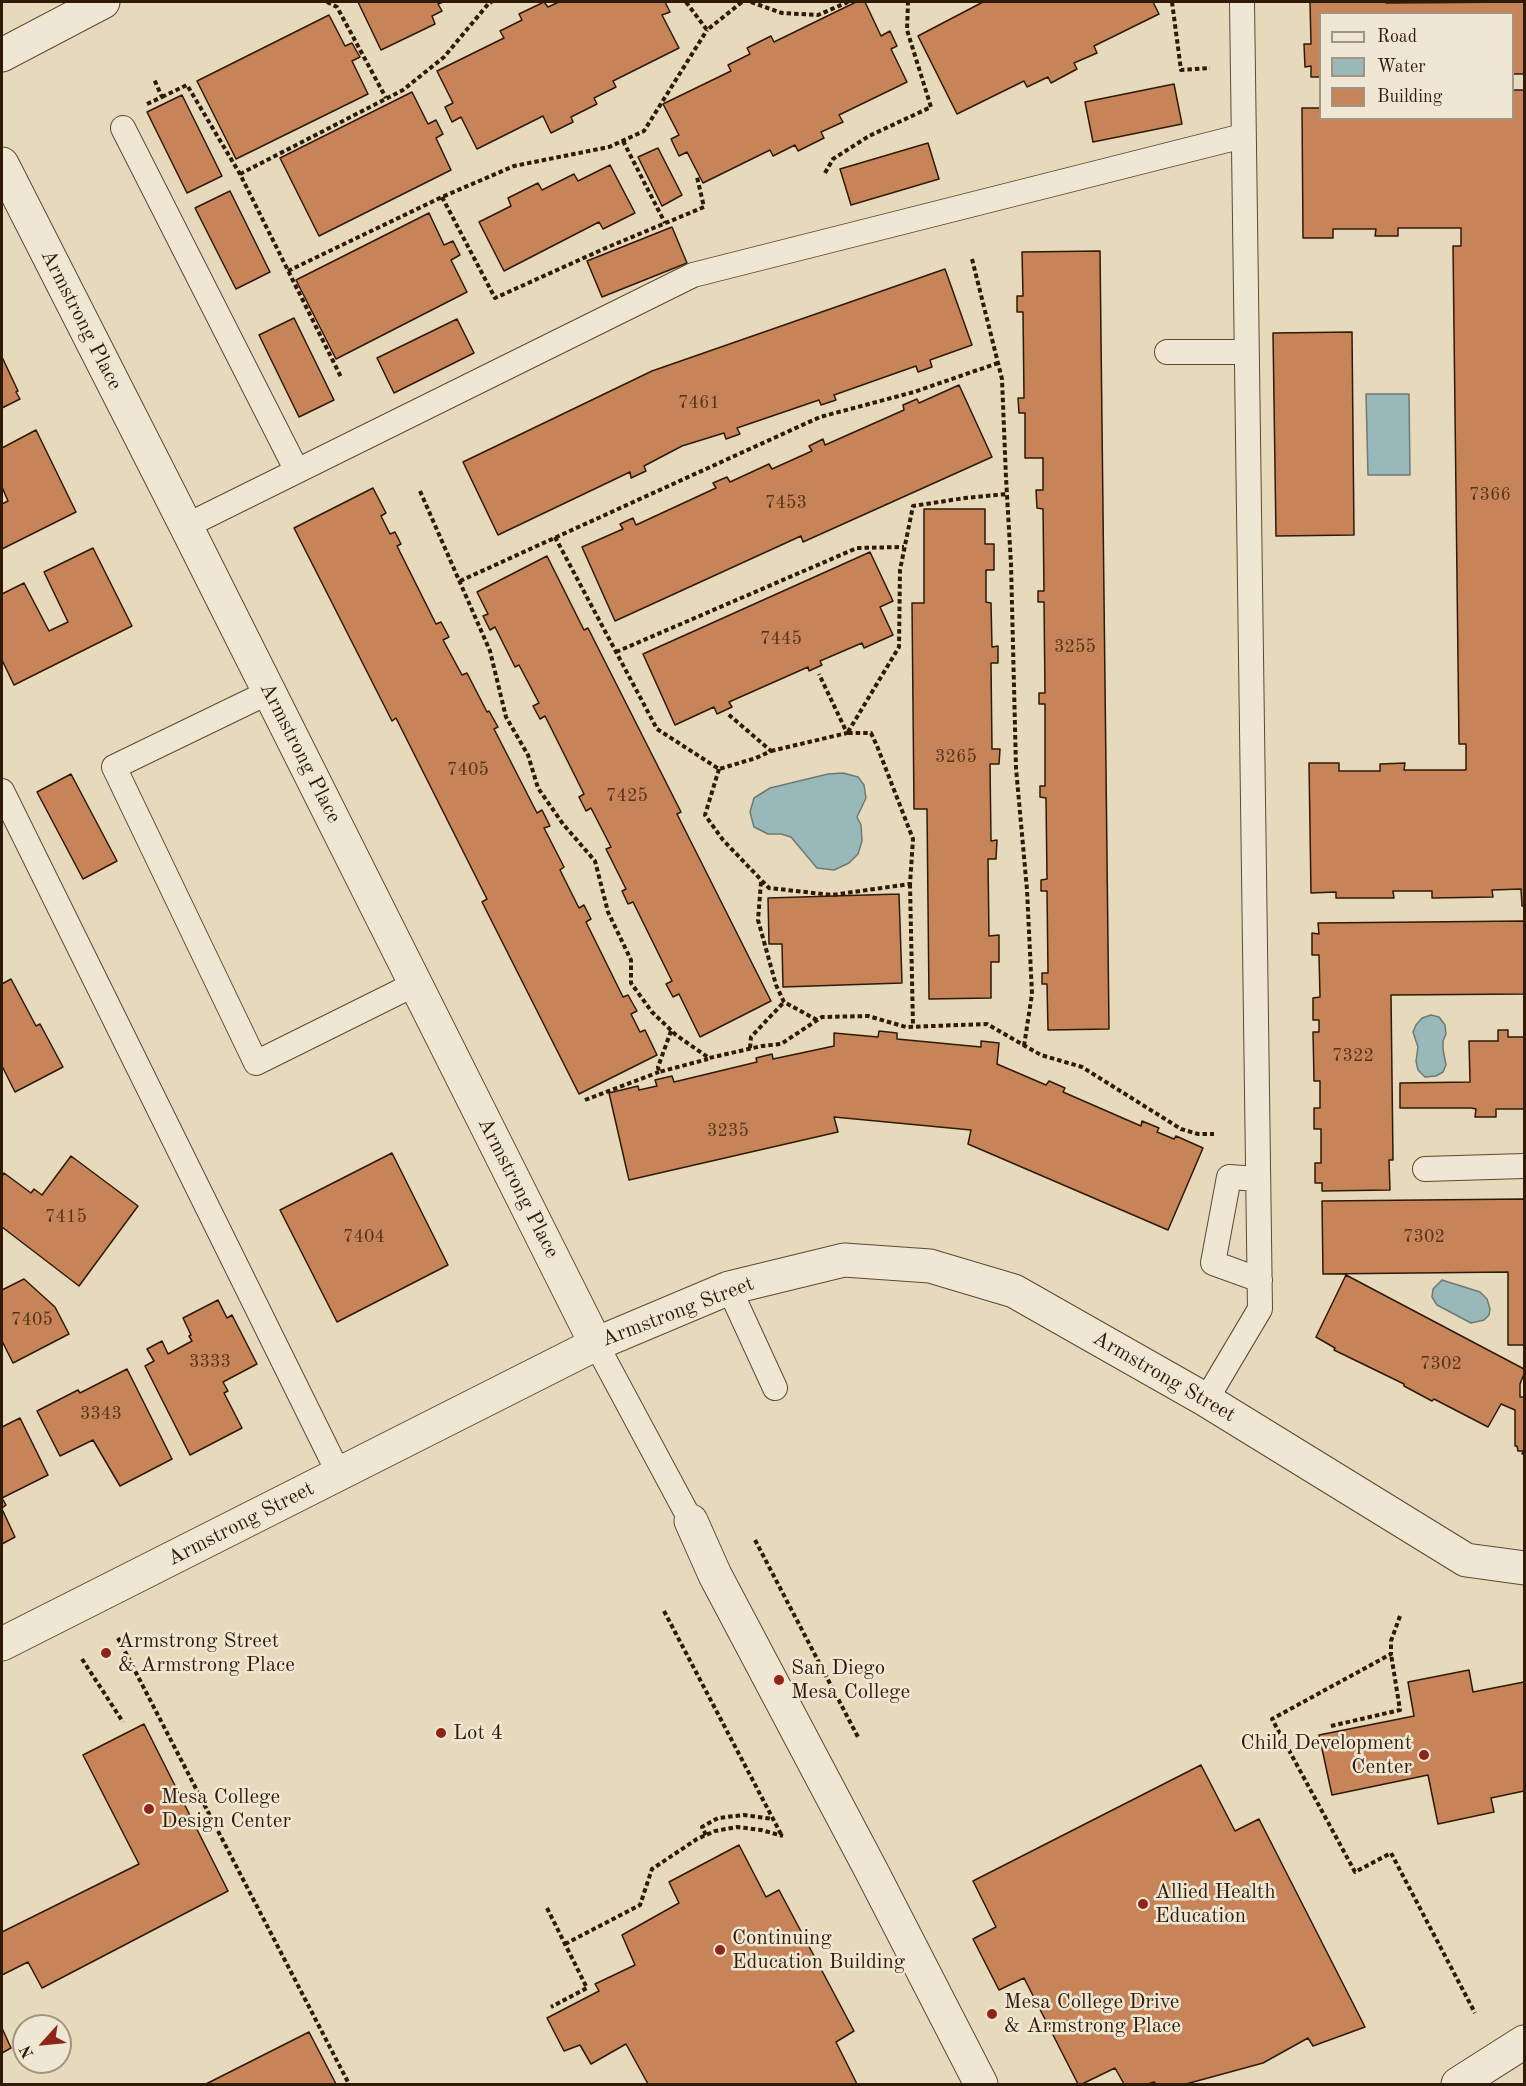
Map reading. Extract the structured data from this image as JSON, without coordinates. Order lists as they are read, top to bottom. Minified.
{"streets":{"street":["Armstrong Place","Armstrong Street"]},"crossings":[["Armstrong Place","Armstrong Street"]],"places":["Armstrong Street & Armstrong Place","San Diego Mesa College","Lot 4","Child Development Center","Mesa College Design Center","Allied Health Education","Continuing Education Building","Mesa College Drive & Armstrong Place"],"house_numbers":["7461","7366","7453","7445","3255","3265","7405","7425","7322","3235","7415","7404","7302","7405","3333","7302","3343"],"legend":["Road","Water","Building"],"north":"bottom left"}
